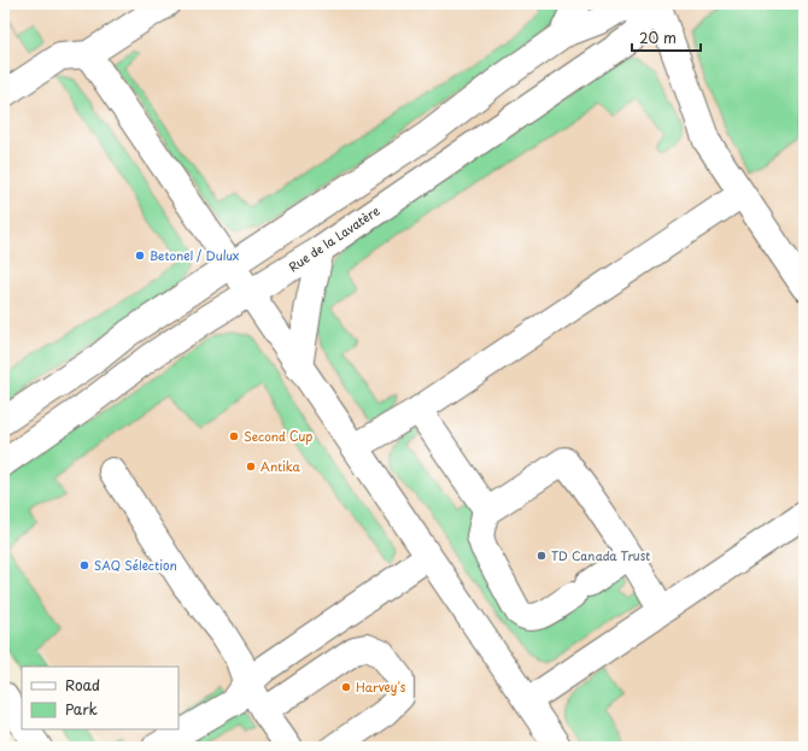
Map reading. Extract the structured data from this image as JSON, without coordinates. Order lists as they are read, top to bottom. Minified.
{"streets":{"street":["Rue de la Lavatère"]},"places":["Betonel / Dulux","Second Cup","Antika","TD Canada Trust","SAQ Sélection","Harvey's"],"legend":["Road","Park"],"scale_bar":"20 m"}
